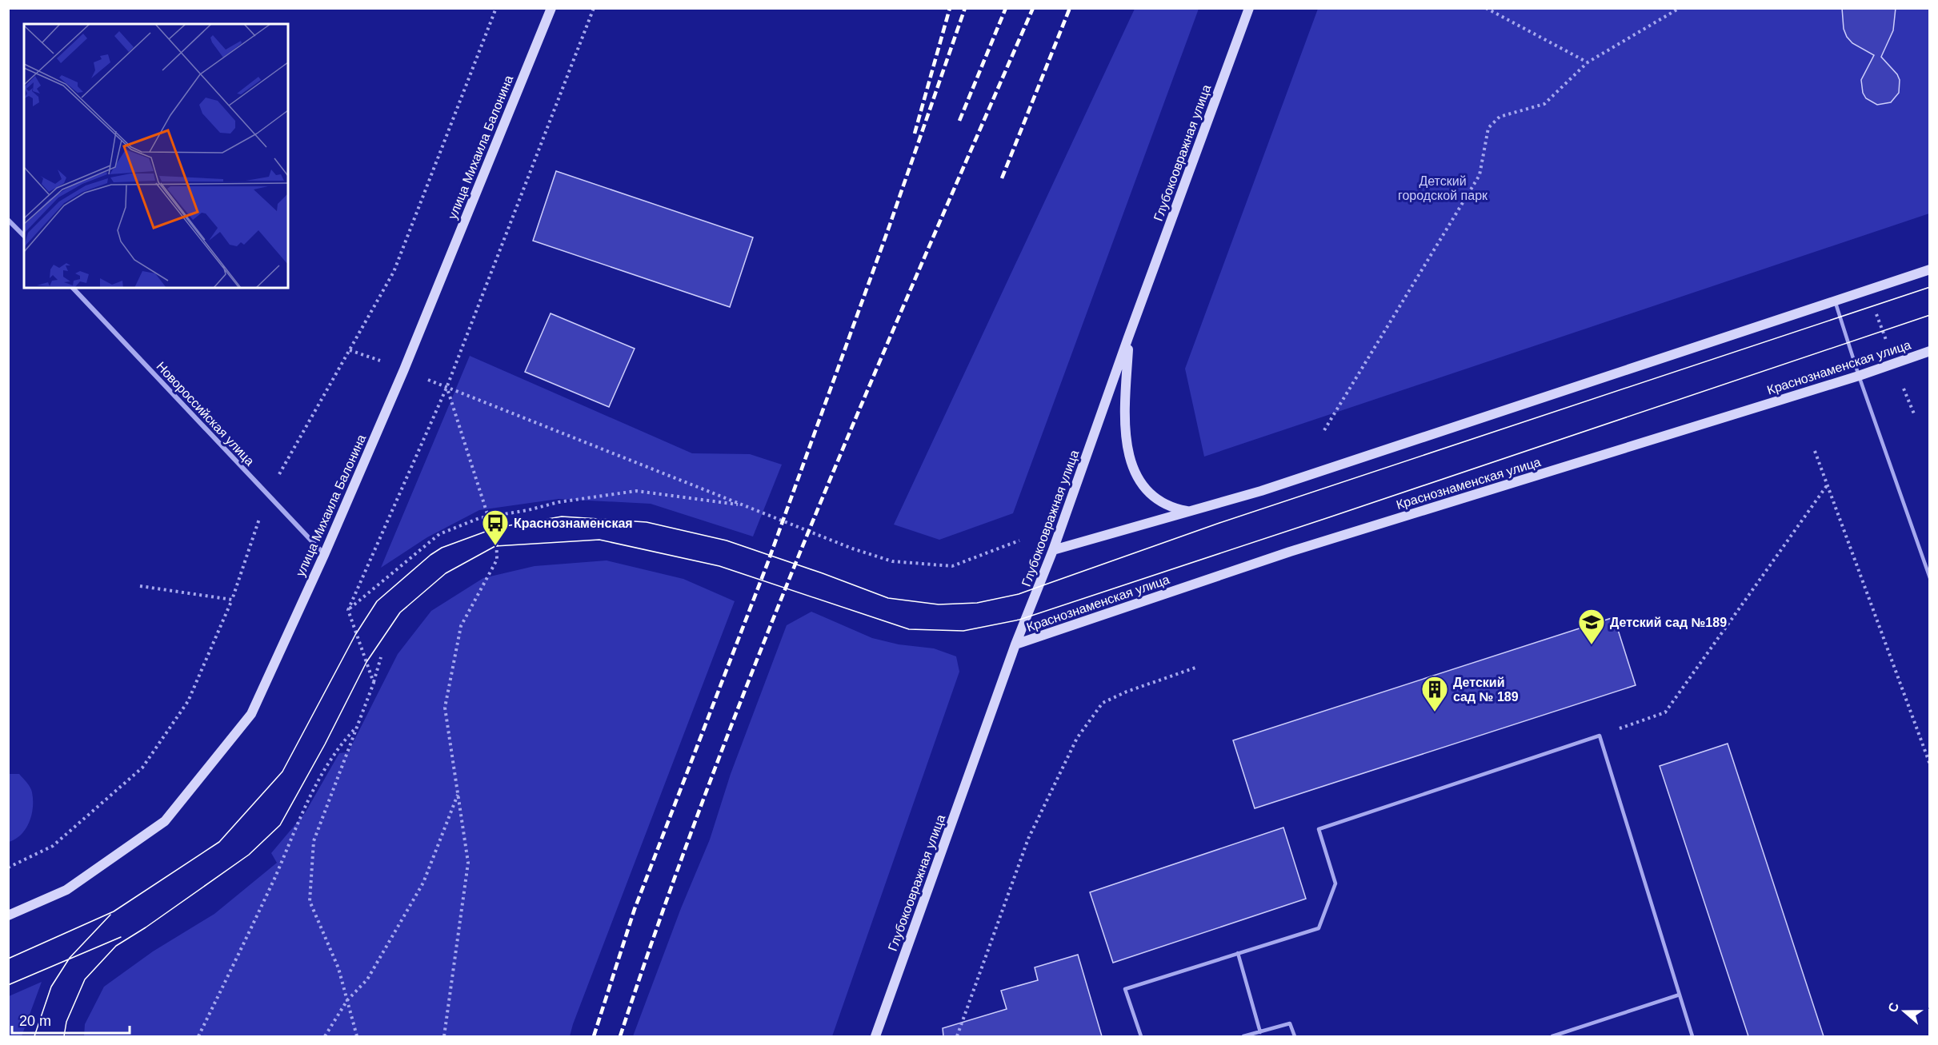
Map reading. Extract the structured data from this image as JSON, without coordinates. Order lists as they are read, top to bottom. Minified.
{"streets":{"main road":["улица Михаила Балонина","Глубокоовражная улица","Краснознаменская улица"],"street":["Новороссийская улица"]},"crossings":[["улица Михаила Балонина","Новороссийская улица"],["Глубокоовражная улица","Краснознаменская улица"]],"parks":["Детский городской парк"],"places":{"bus stop":["Краснознаменская"],"school or university":["Детский сад №189"],"building":["Детский сад № 189"]},"scale_bar":"20 m","north":"left"}
